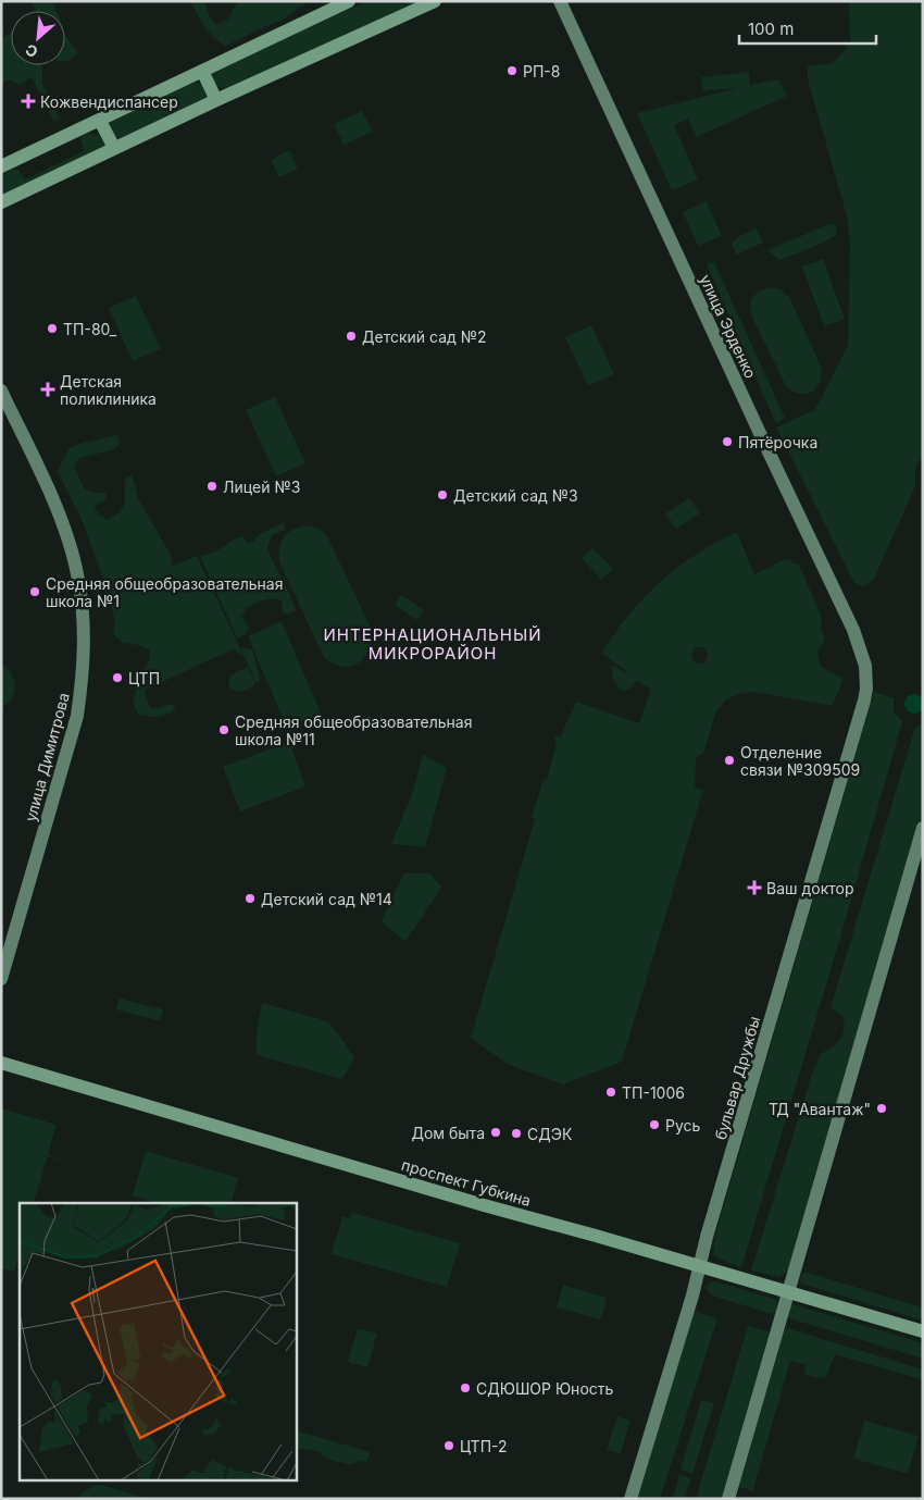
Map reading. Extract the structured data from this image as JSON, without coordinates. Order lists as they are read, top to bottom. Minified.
{"streets":{"main road":["улица Эрденко","улица Димитрова","бульвар Дружбы","проспект Губкина"]},"crossings":[["улица Эрденко","бульвар Дружбы"],["бульвар Дружбы","проспект Губкина"]],"districts":["ИНТЕРНАЦИОНАЛЬНЫЙ МИКРОРАЙОН"],"places":{"other":["РП-8","ТП-80_","Детский сад №2","Пятёрочка","Лицей №3","Детский сад №3","Средняя общеобразовательная школа №1","ЦТП","Cредняя общеобразовательная школа №11","Отделение связи №309509","Детский сад №14","ТП-1006","ТД \"Авантаж\"","Русь","Дом быта","СДЭК","СДЮШОР Юность","ЦТП-2"],"health":["Кожвендиспансер","Детская поликлиника","Ваш доктор"]},"scale_bar":"100 m","north":"bottom left"}
